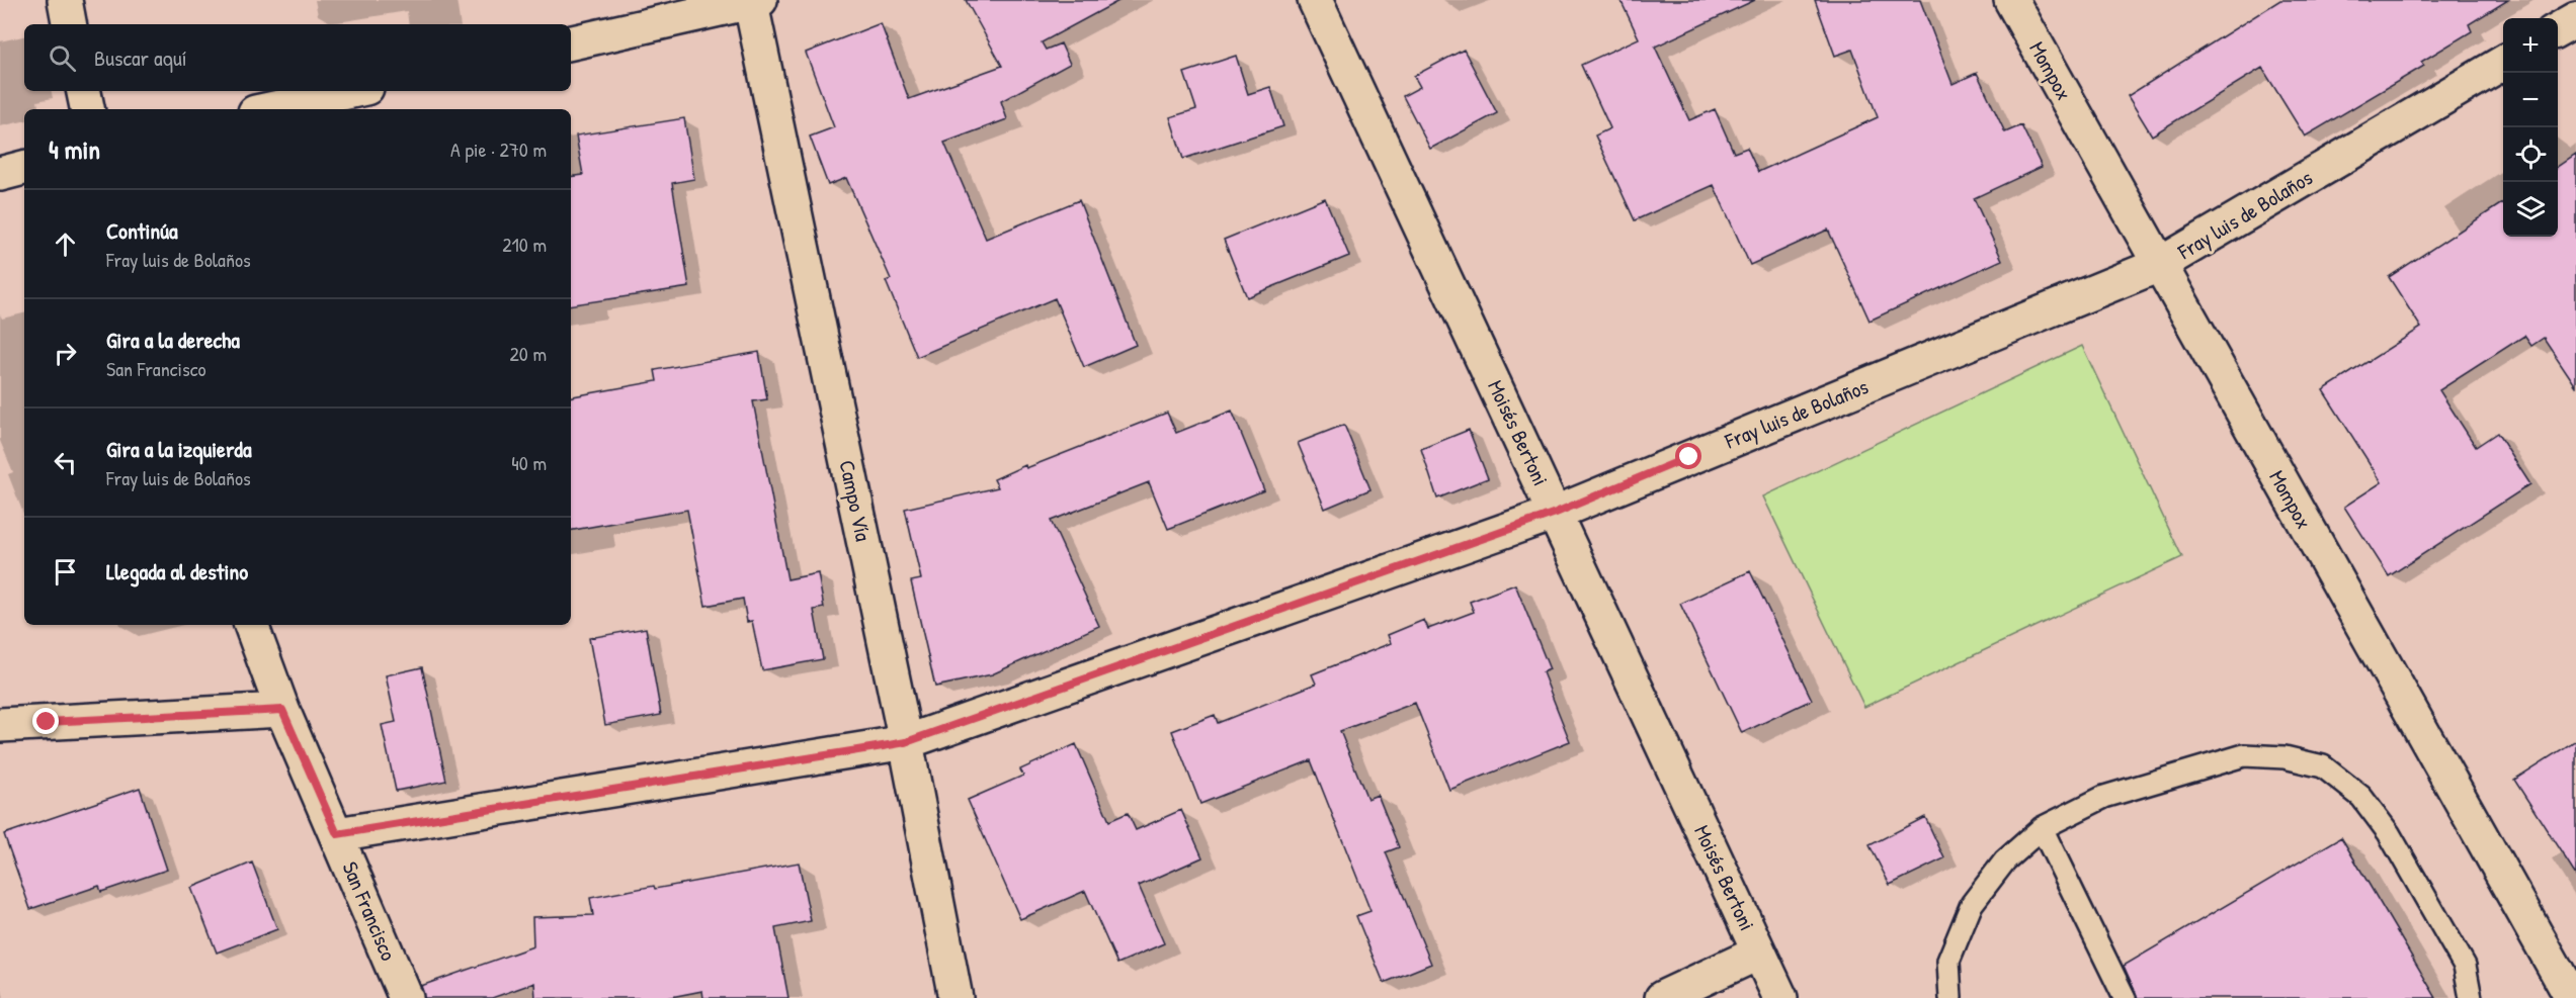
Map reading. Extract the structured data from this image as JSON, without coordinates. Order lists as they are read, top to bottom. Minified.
{"streets":{"street":["Mompox","Fray luis de Bolaños","Moisés Bertoni","Campo Vía","San Francisco"]},"crossings":[["Mompox","Fray luis de Bolaños"],["Fray luis de Bolaños","Moisés Bertoni"],["Fray luis de Bolaños","Campo Vía"],["Fray luis de Bolaños","San Francisco"]],"page":{"map_buttons":["+","−"],"search":"Buscar aquí","heading":["4 min","A pie · 270 m"],"list":[["Continúa","Fray luis de Bolaños","210 m"],["Gira a la derecha","San Francisco","20 m"],["Gira a la izquierda","Fray luis de Bolaños","40 m"],"Llegada al destino"]}}
